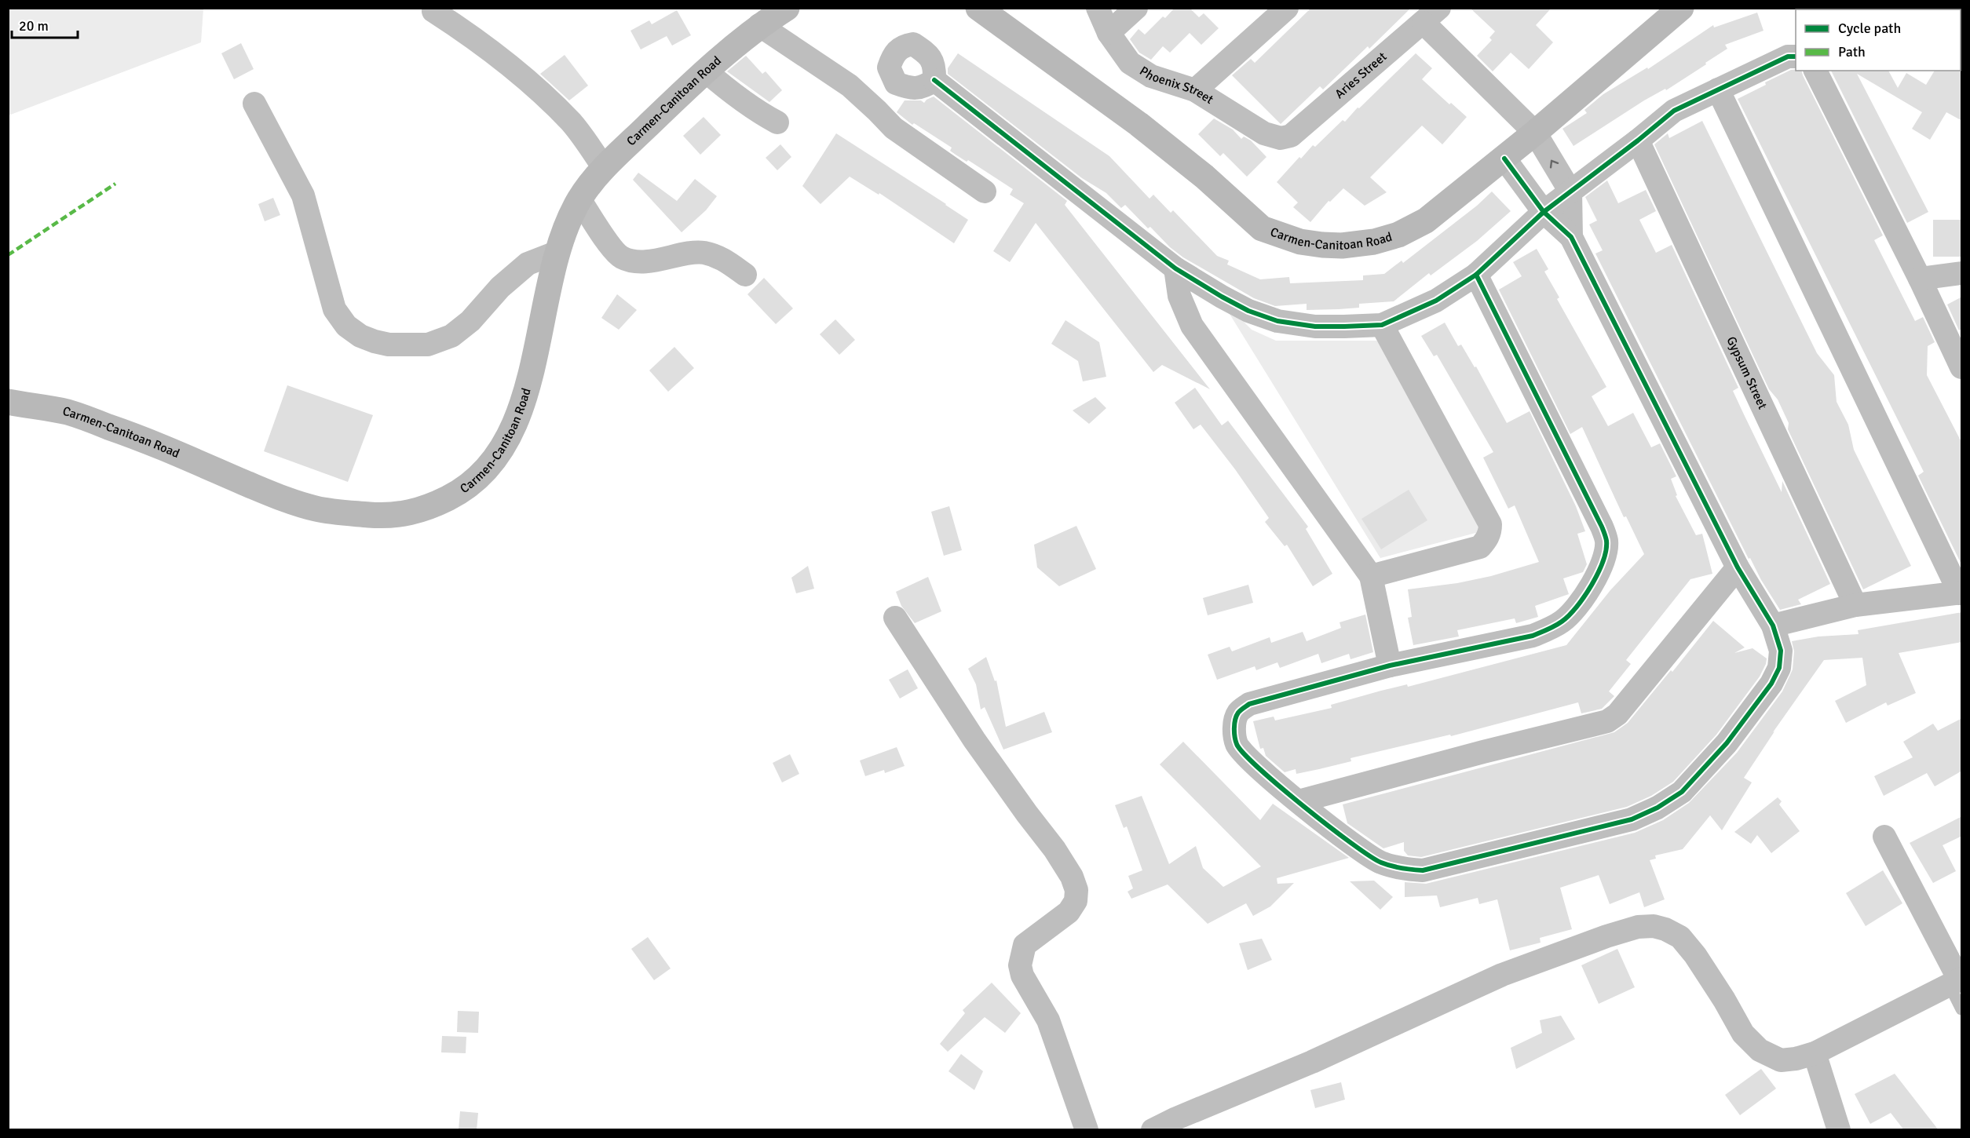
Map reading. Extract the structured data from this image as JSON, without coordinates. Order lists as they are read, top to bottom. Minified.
{"streets":{"main road":["Carmen-Canitoan Road"],"street":["Aries Street","Phoenix Street","Gypsum Street"]},"crossings":[["Aries Street","Phoenix Street"]],"legend":["Cycle path","Path"],"scale_bar":"20 m"}
